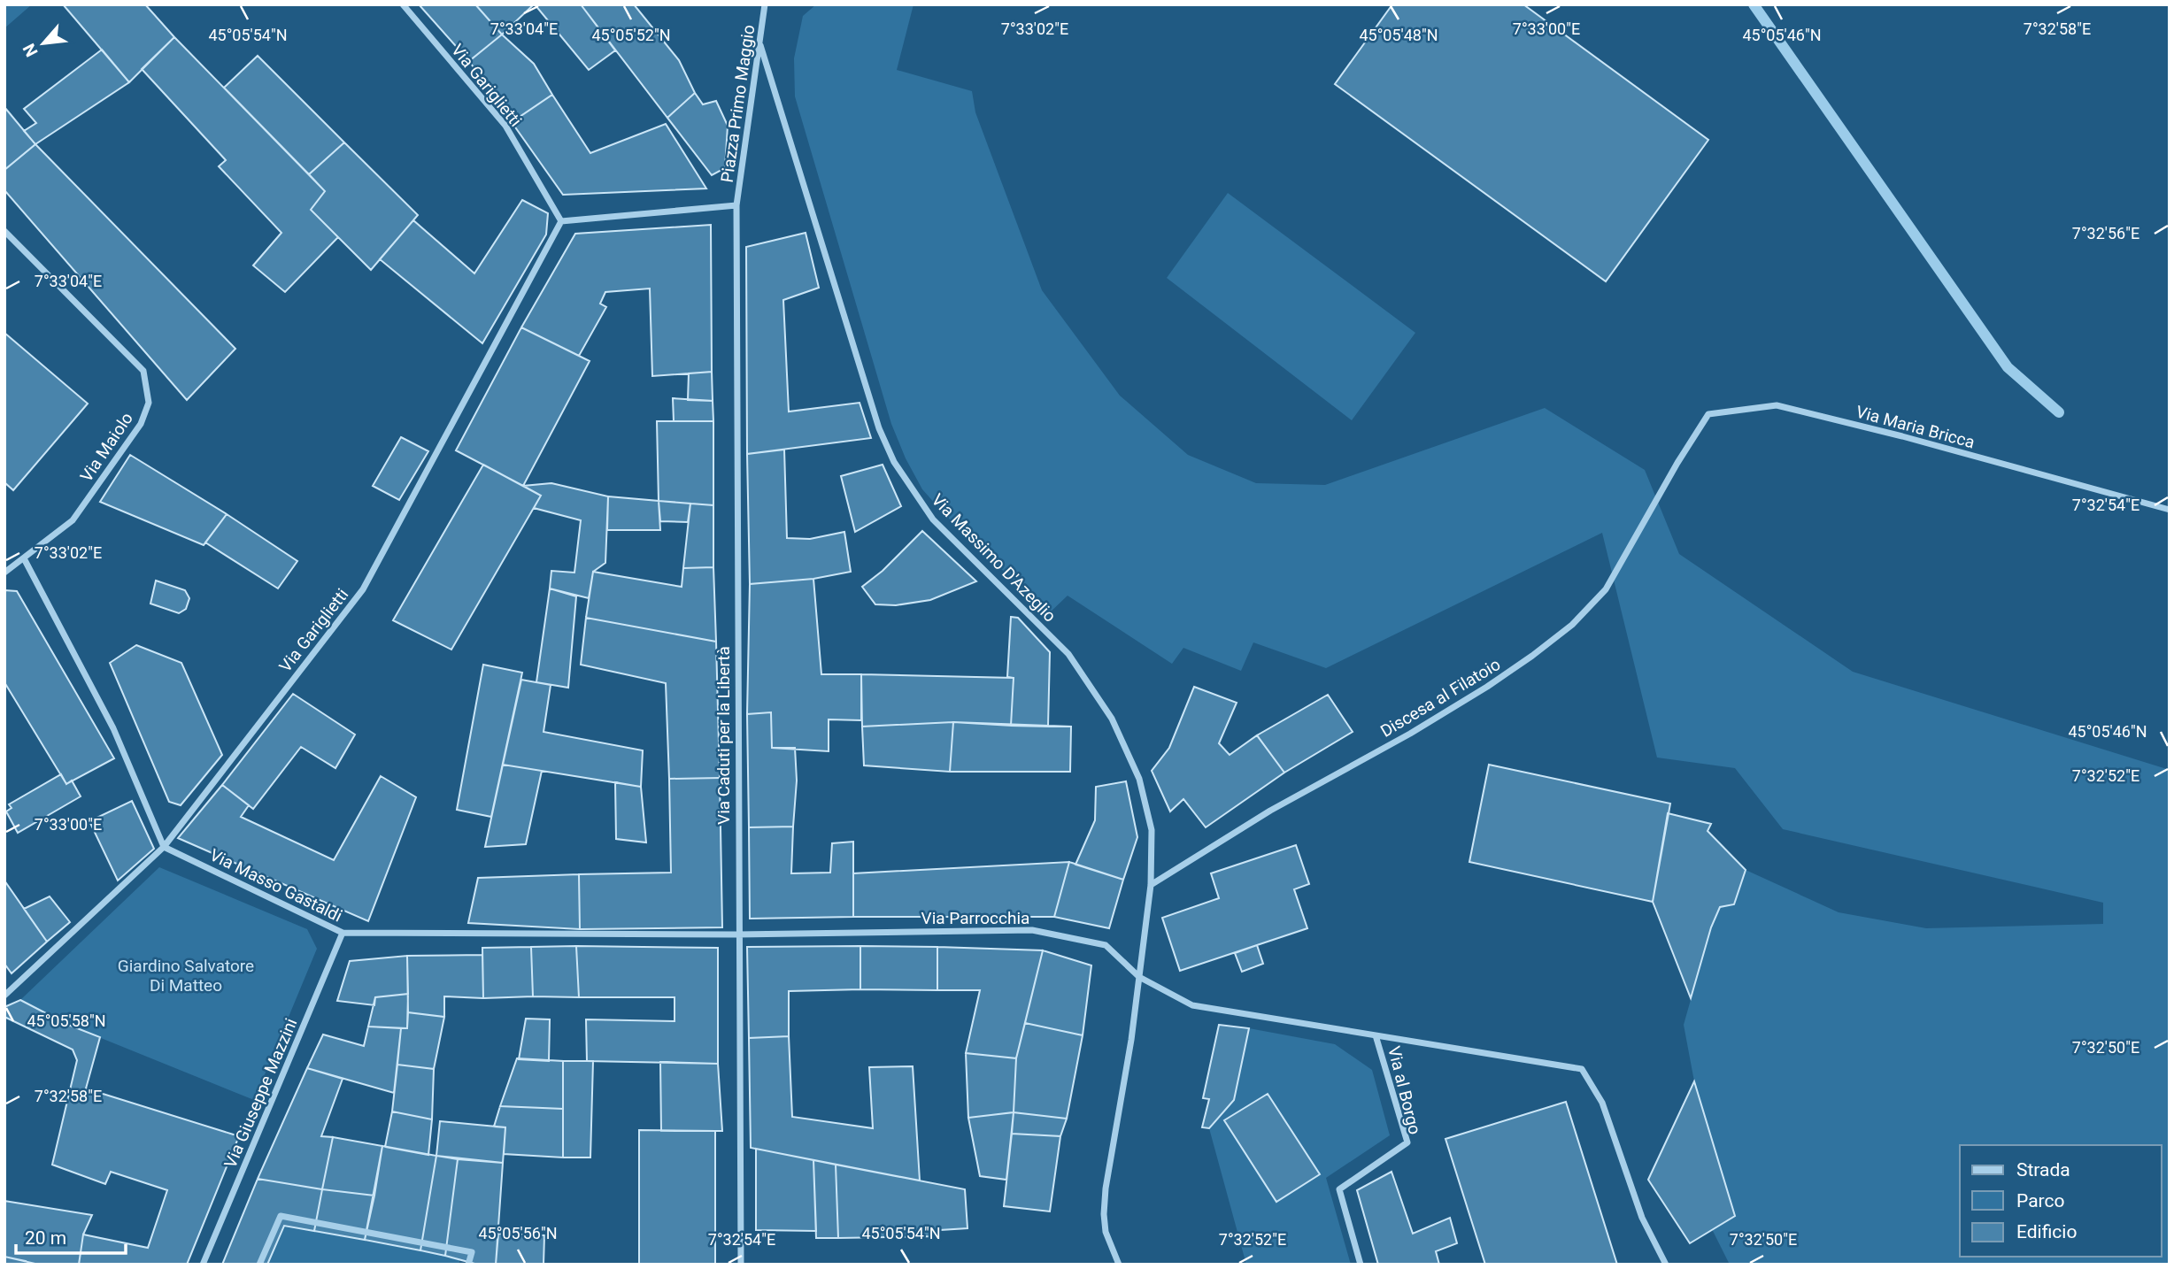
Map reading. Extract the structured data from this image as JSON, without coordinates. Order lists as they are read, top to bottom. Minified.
{"streets":{"street":["Via Gariglietti","Piazza Primo Maggio","Via Maria Bricca","Via Maiolo","Via Massimo D'Azeglio","Discesa al Filatoio","Via Caduti per la Libertà","Via Masso Gastaldi","Via Parrocchia","Via al Borgo","Via Giuseppe Mazzini"]},"crossings":[["Via Gariglietti","Via Masso Gastaldi"],["Piazza Primo Maggio","Via Massimo D'Azeglio"],["Piazza Primo Maggio","Via Caduti per la Libertà"],["Via Maria Bricca","Discesa al Filatoio"],["Via Massimo D'Azeglio","Discesa al Filatoio"],["Via Massimo D'Azeglio","Via Parrocchia"],["Via Caduti per la Libertà","Via Masso Gastaldi"],["Via Caduti per la Libertà","Via Parrocchia"],["Via Masso Gastaldi","Via Parrocchia"],["Via Masso Gastaldi","Via Giuseppe Mazzini"],["Via Parrocchia","Via al Borgo"]],"parks":["Giardino Salvatore Di Matteo"],"legend":["Strada","Parco","Edificio"],"scale_bar":"20 m","north":"bottom left","coordinates":["7°33'04\"E","7°33'02\"E","7°33'00\"E","7°32'58\"E","45°05'54\"N","45°05'52\"N","45°05'48\"N","45°05'46\"N","7°32'56\"E","7°32'54\"E","7°32'52\"E","45°05'58\"N","7°32'50\"E","45°05'56\"N"]}
